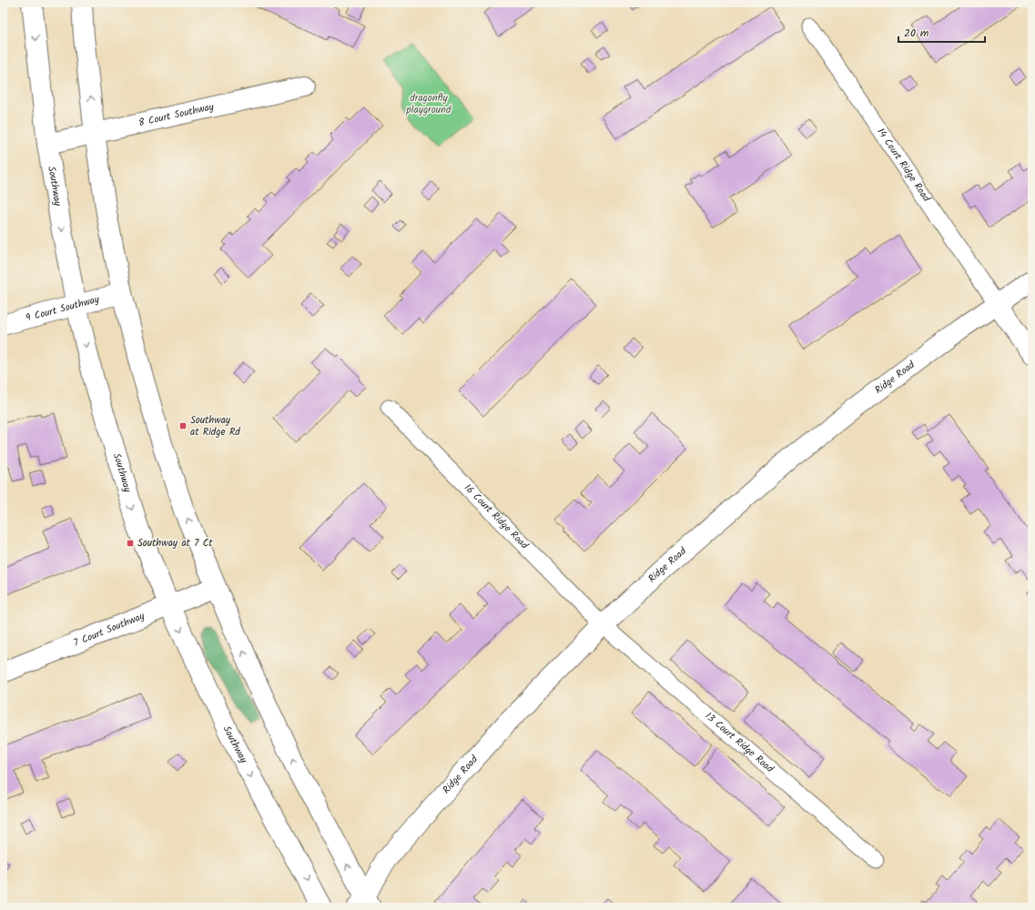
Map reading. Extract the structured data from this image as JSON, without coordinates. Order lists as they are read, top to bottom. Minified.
{"streets":{"street":["8 Court Southway","Southway","9 Court Southway","Ridge Road","7 Court Southway"],"lane":["14 Court Ridge Road","16 Court Ridge Road","13 Court Ridge Road"]},"crossings":[["8 Court Southway","Southway"],["14 Court Ridge Road","Ridge Road"],["Southway","9 Court Southway"],["Southway","7 Court Southway"],["Ridge Road","16 Court Ridge Road"],["Ridge Road","13 Court Ridge Road"],["16 Court Ridge Road","13 Court Ridge Road"]],"parks":["dragonfly playground"],"places":{"transit":["Southway at Ridge Rd","Southway at 7 Ct"]},"scale_bar":"20 m"}
